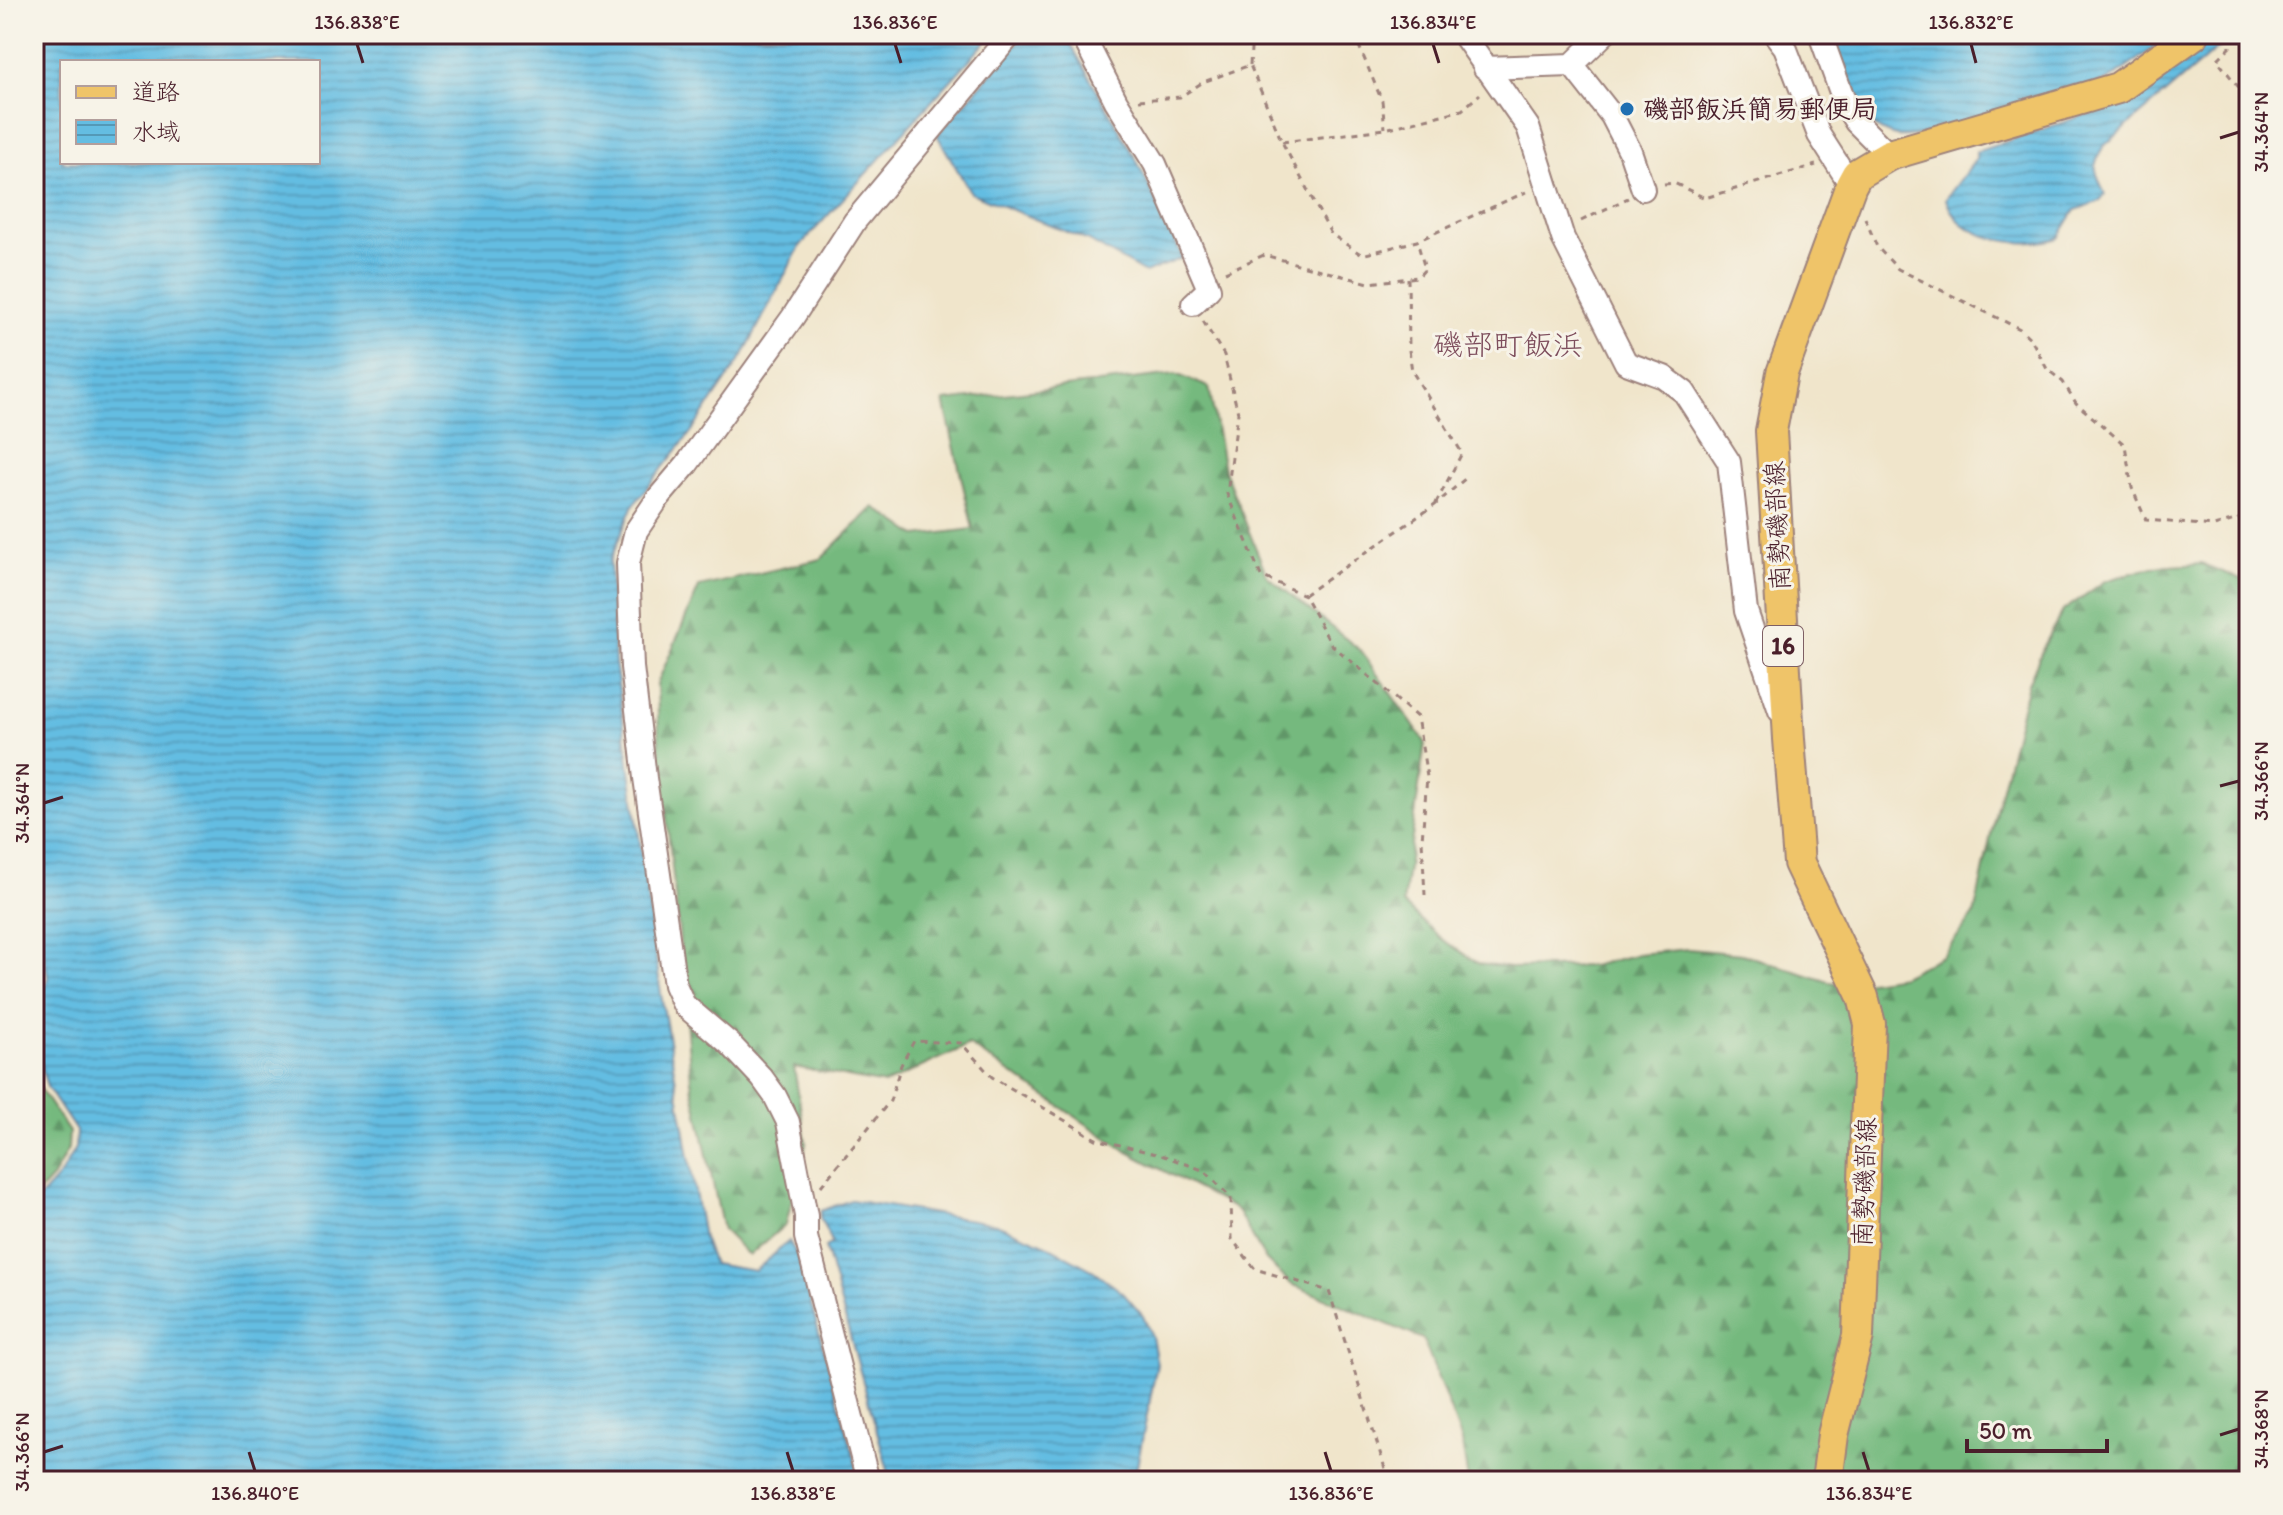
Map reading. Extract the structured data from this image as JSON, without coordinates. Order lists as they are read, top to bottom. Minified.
{"streets":{"main road":["南勢磯部線","16"]},"districts":["磯部町飯浜"],"places":["磯部飯浜簡易郵便局"],"legend":["道路","水域"],"scale_bar":"50 m","coordinates":["136.838°E","136.836°E","136.834°E","136.832°E","34.364°N","34.366°N","34.368°N","136.840°E"]}
